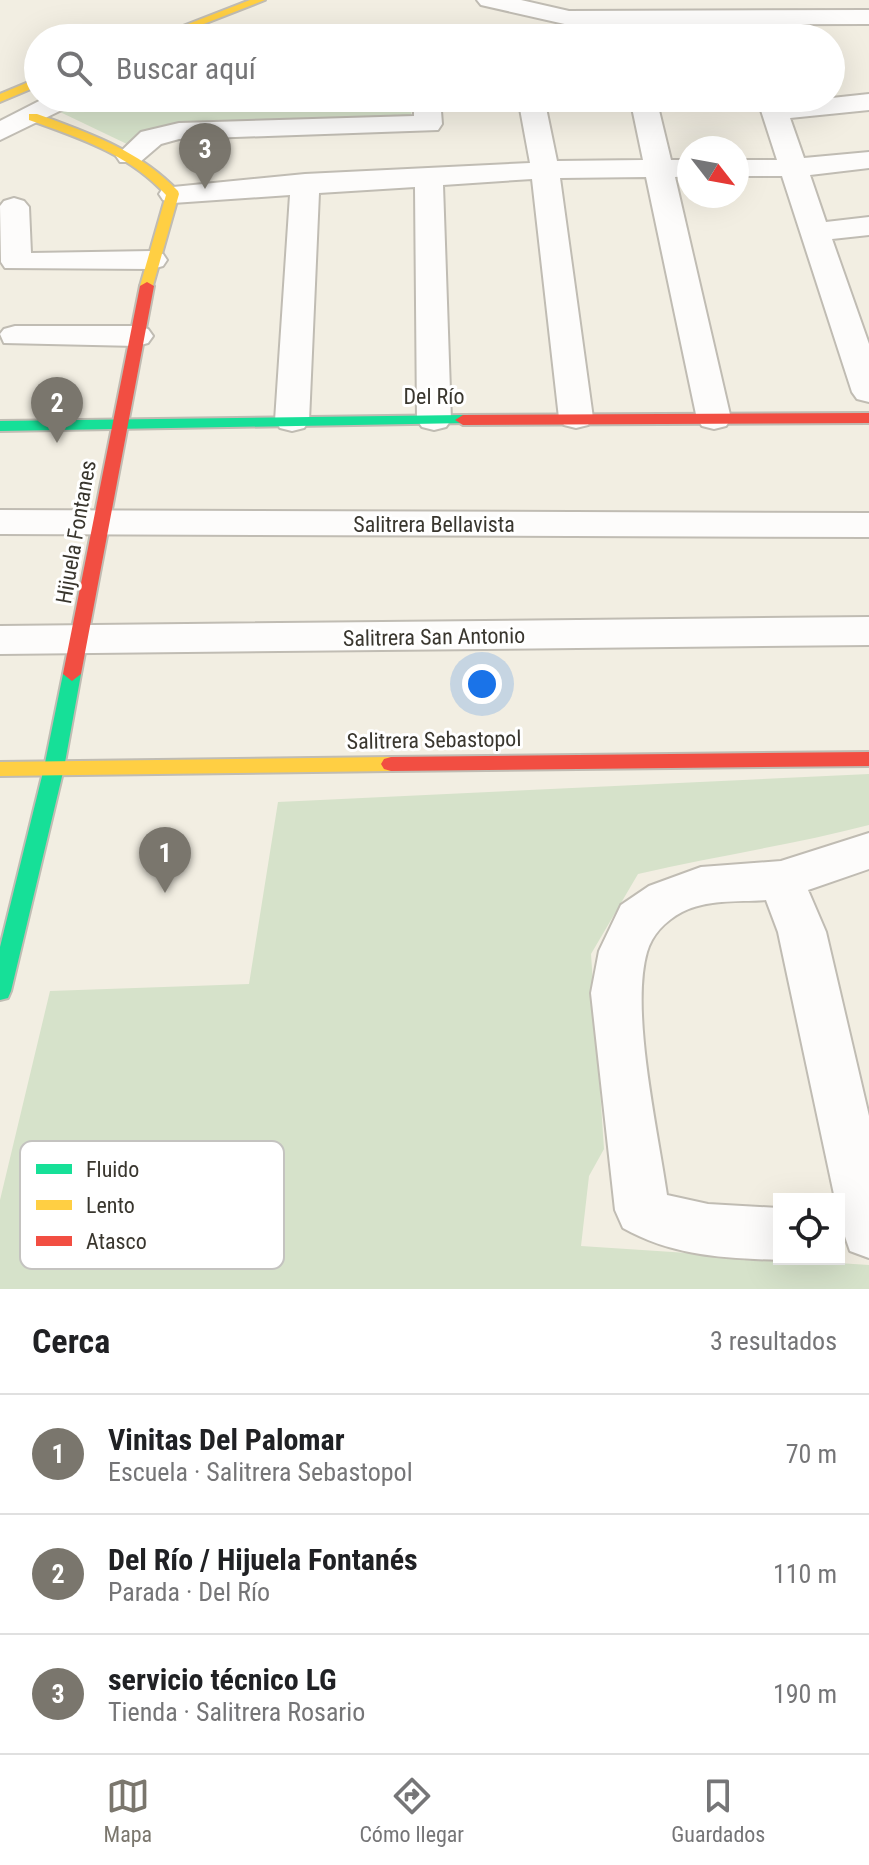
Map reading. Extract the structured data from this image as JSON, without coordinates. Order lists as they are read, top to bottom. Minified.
{"streets":{"street":["Del Río","Salitrera Bellavista","Hijuela Fontanes","Salitrera San Antonio","Salitrera Sebastopol"]},"crossings":[["Del Río","Hijuela Fontanes"],["Salitrera Bellavista","Hijuela Fontanes"],["Hijuela Fontanes","Salitrera San Antonio"],["Hijuela Fontanes","Salitrera Sebastopol"]],"legend":["Fluido","Lento","Atasco"],"north":"bottom right","page":{"search":"Buscar aquí","pins":["3","2","1"],"heading":["Cerca","3 resultados"],"list":[{"mark":"1","name":"Vinitas Del Palomar","note":"Escuela · Salitrera Sebastopol","value":"70 m"},{"mark":"2","name":"Del Río / Hijuela Fontanés","note":"Parada · Del Río","value":"110 m"},{"mark":"3","name":"servicio técnico LG","note":"Tienda · Salitrera Rosario","value":"190 m"}],"nav":["Mapa","Cómo llegar","Guardados"]}}
